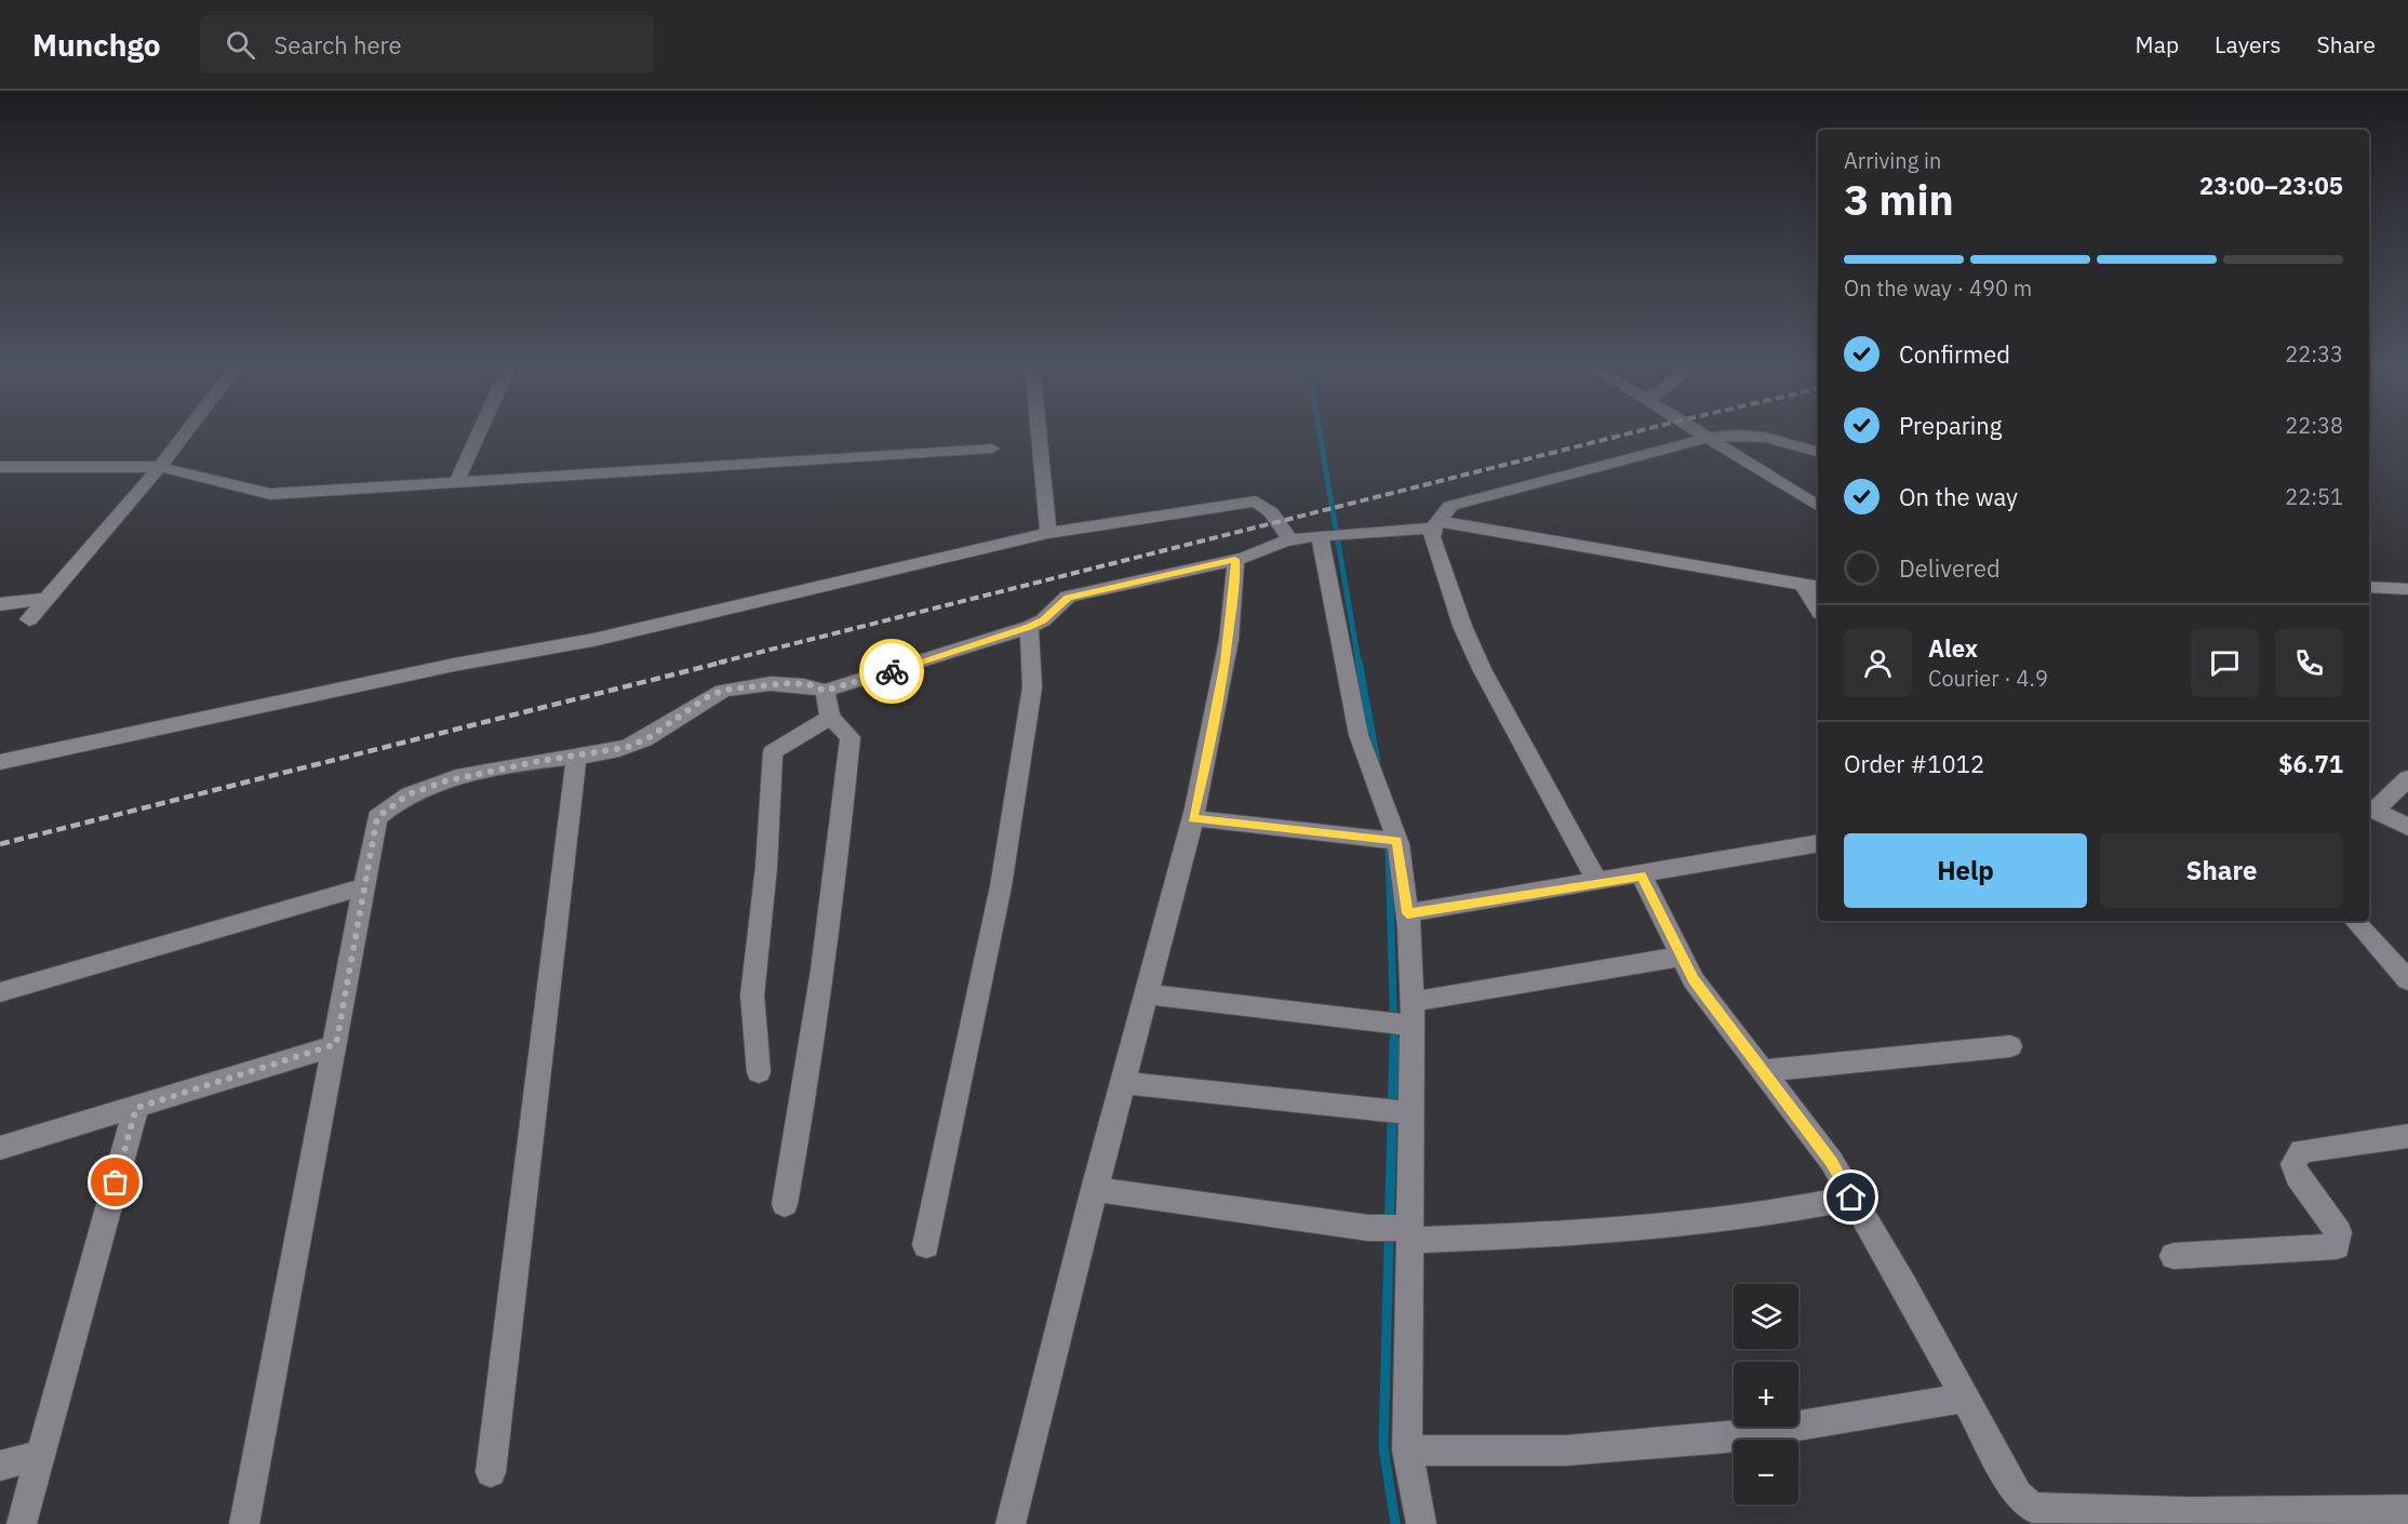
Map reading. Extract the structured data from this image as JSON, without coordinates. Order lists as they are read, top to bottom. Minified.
{"page":{"header":"Munchgo","search":"Search here","nav":["Map","Layers","Share"],"heading":["3 min","Arriving in","23:00–23:05"],"panel":["Alex","Courier · 4.9","Order #1012","$6.71"],"bar":"On the way · 490 m","list":[["Confirmed","22:33"],["Preparing","22:38"],["On the way","22:51"],"Delivered"],"buttons":["Help","Share"],"map_buttons":["+","−"]}}
